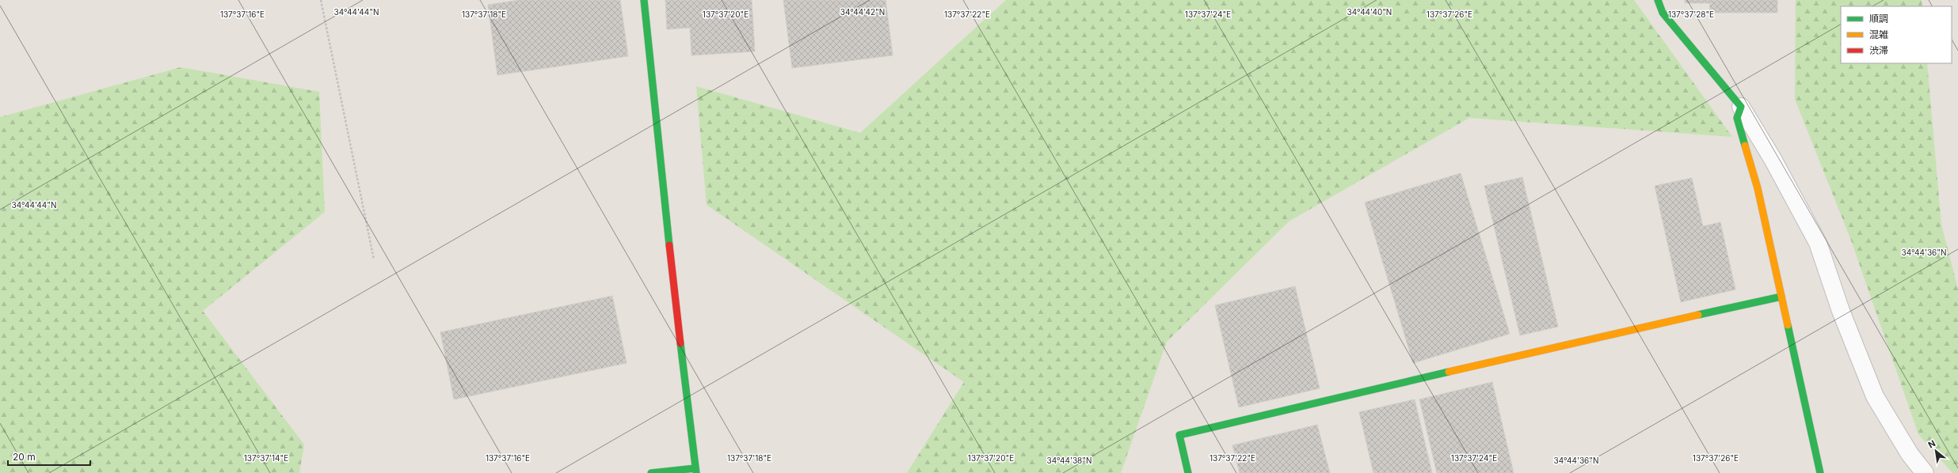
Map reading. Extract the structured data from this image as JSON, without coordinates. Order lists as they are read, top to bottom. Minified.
{"legend":["順調","混雑","渋滞"],"scale_bar":"20 m","north":"top left","coordinates":["34°44'44\"N","34°44'42\"N","34°44'40\"N","137°37'16\"E","137°37'18\"E","137°37'20\"E","137°37'22\"E","137°37'24\"E","137°37'26\"E","137°37'28\"E","34°44'36\"N","137°37'14\"E","34°44'38\"N"]}
